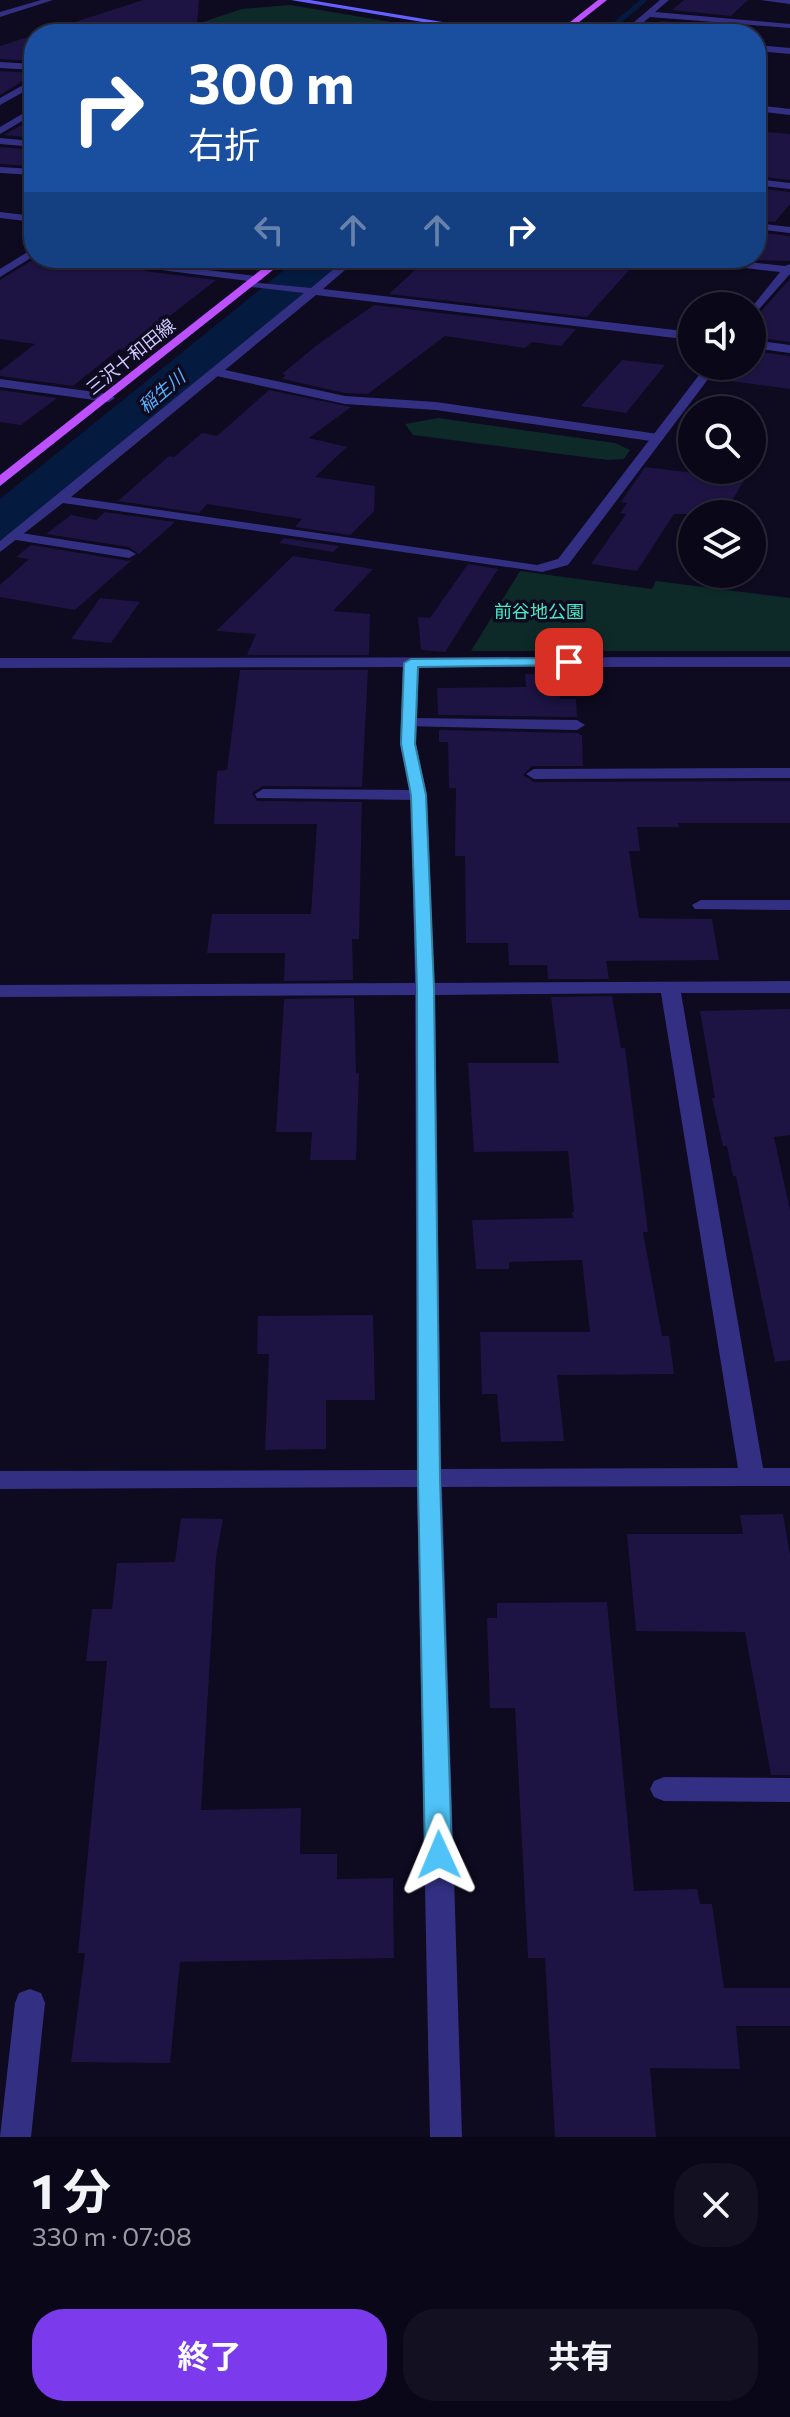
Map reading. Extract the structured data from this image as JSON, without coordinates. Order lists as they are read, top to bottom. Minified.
{"streets":{"main road":["三沢十和田線"]},"water":["稲生川"],"parks":["前谷地公園"],"page":{"turn":["300 m","右折"],"heading":["1 分","330 m · 07:08"],"buttons":["終了","共有"]}}
